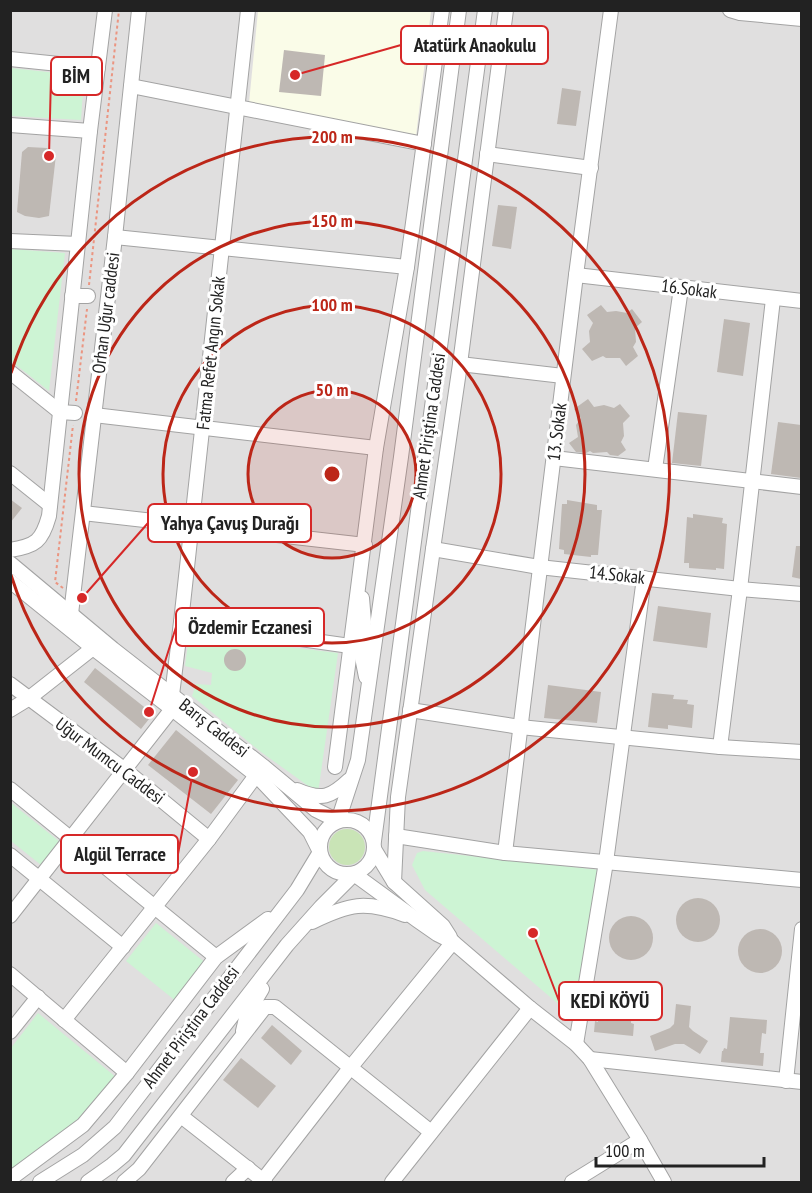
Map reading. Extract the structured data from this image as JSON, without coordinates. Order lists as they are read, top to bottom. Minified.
{"streets":{"street":["16.Sokak","Orhan Uğur caddesi","Fatma Refet Angın Sokak","Ahmet Piriştina Caddesi","13. Sokak","14.Sokak","Barış Caddesi","Uğur Mumcu Caddesi"]},"crossings":[["16.Sokak","13. Sokak"],["Orhan Uğur caddesi","Barış Caddesi"],["Fatma Refet Angın Sokak","Barış Caddesi"],["Ahmet Piriştina Caddesi","Barış Caddesi"],["13. Sokak","14.Sokak"]],"places":["Atatürk Anaokulu","BİM","Yahya Çavuş Durağı","Özdemir Eczanesi","Algül Terrace","KEDİ KÖYÜ"],"scale_bar":"100 m","rings":["200 m","150 m","100 m","50 m"]}
